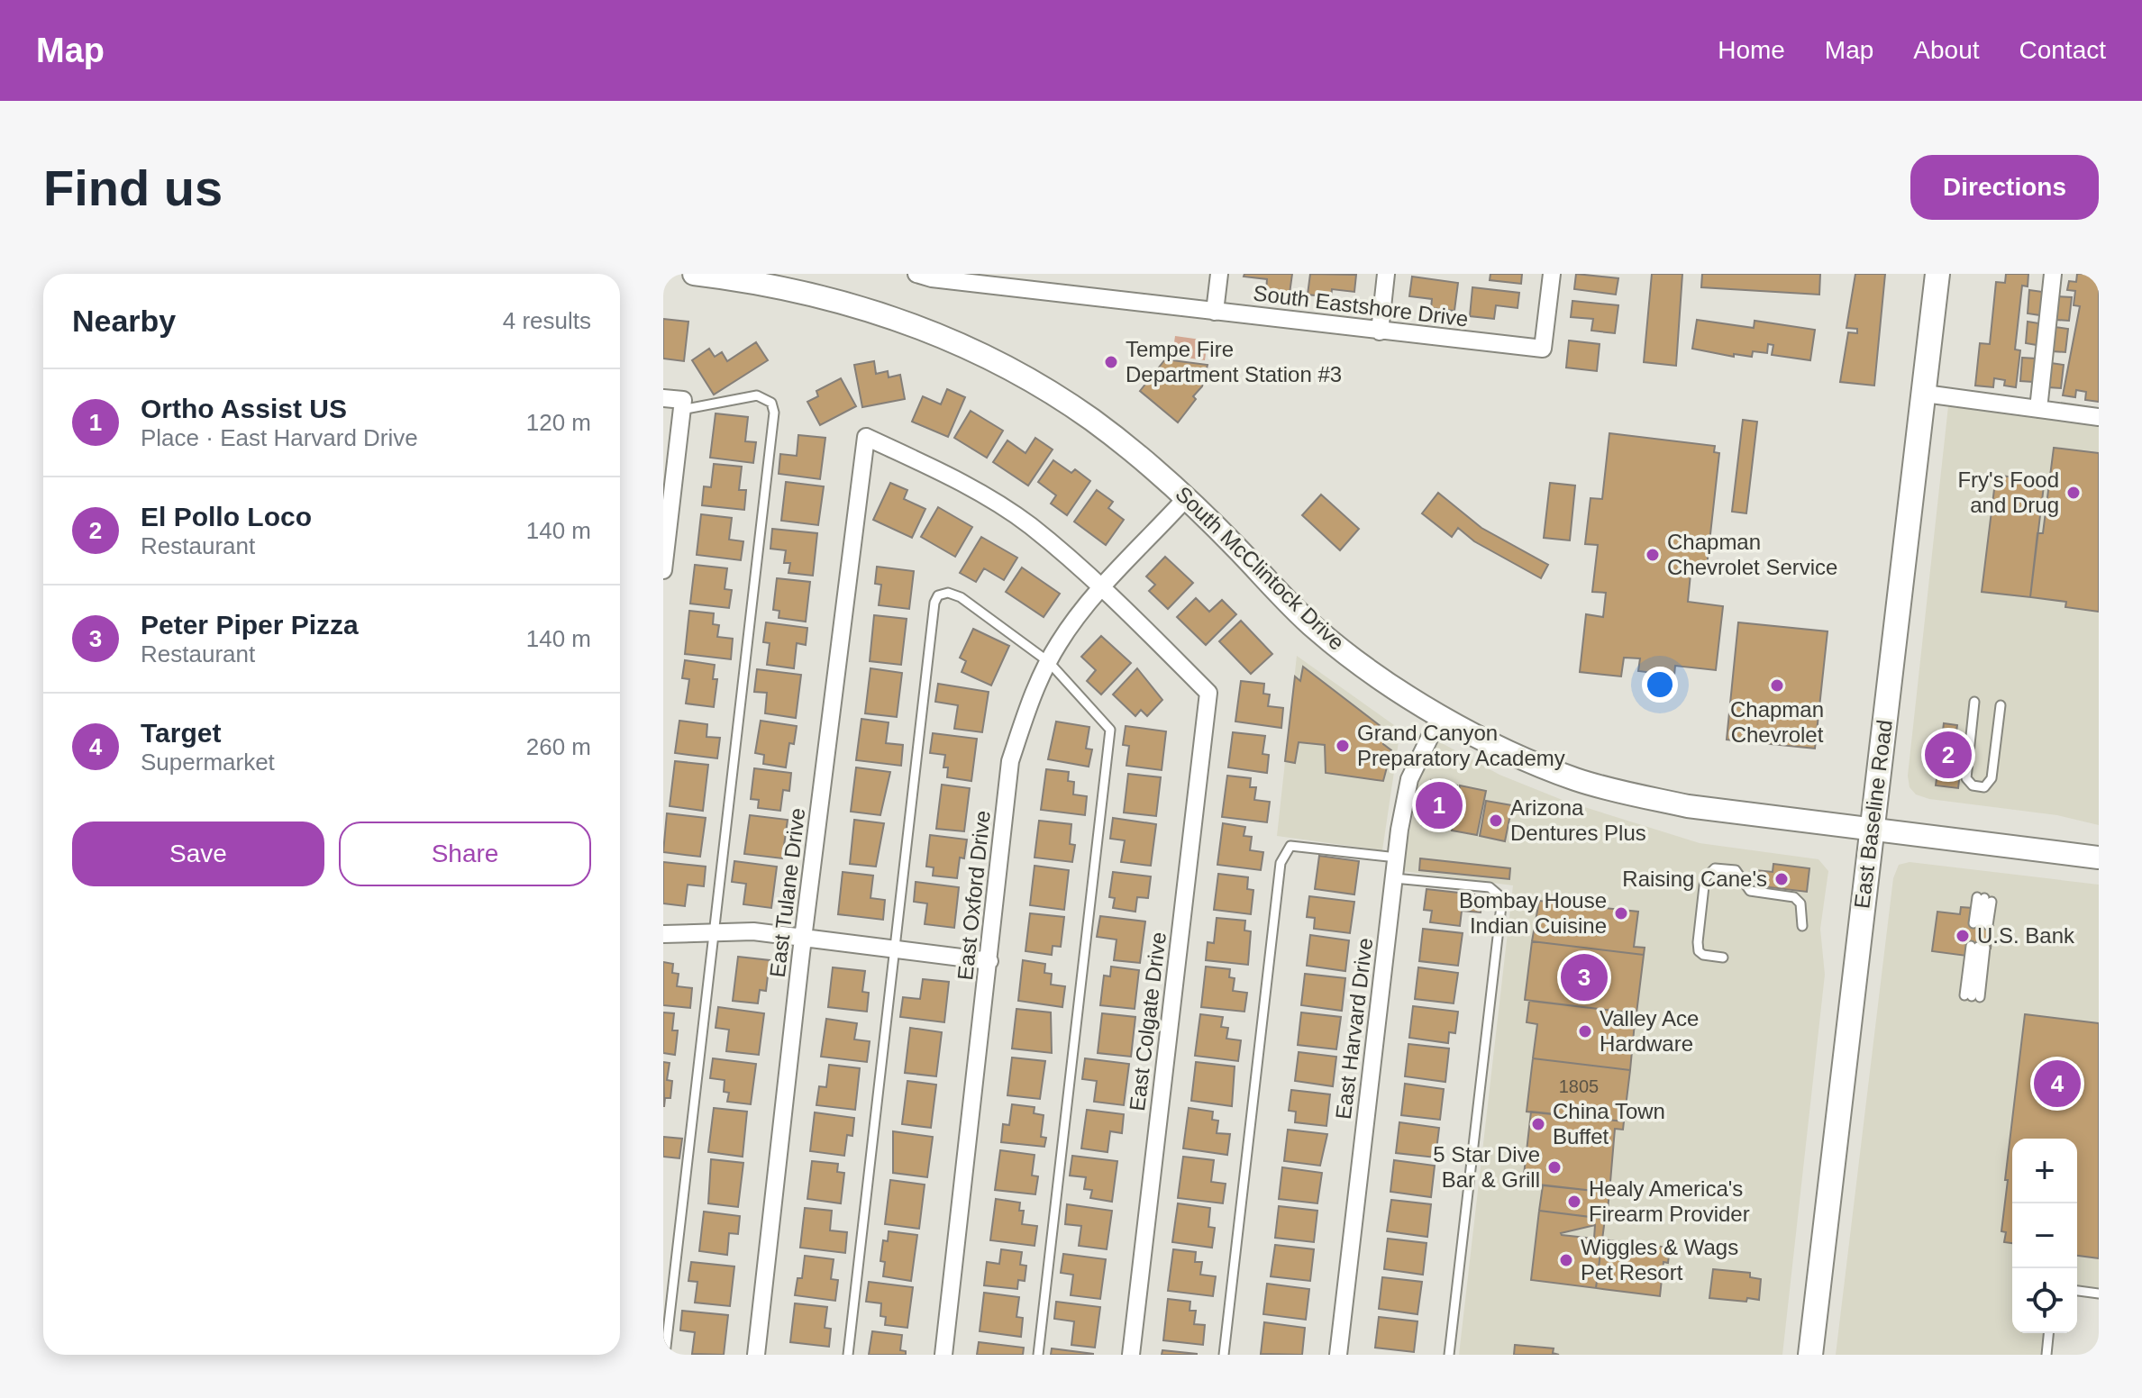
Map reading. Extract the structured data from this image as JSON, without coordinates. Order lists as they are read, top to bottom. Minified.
{"streets":{"main road":["South McClintock Drive","East Baseline Road"],"street":["South Eastshore Drive","East Tulane Drive","East Oxford Drive","East Colgate Drive","East Harvard Drive"]},"crossings":[["South McClintock Drive","East Baseline Road"],["South McClintock Drive","East Oxford Drive"],["South McClintock Drive","East Harvard Drive"],["East Tulane Drive","East Oxford Drive"],["East Tulane Drive","East Colgate Drive"],["East Oxford Drive","East Colgate Drive"]],"places":["Tempe Fire Department Station #3","Fry's Food and Drug","Chapman Chevrolet Service","Chapman Chevrolet","Grand Canyon Preparatory Academy","Arizona Dentures Plus","Raising Cane's","Bombay House Indian Cuisine","U.S. Bank","Valley Ace Hardware","China Town Buffet","5 Star Dive Bar & Grill","Healy America's Firearm Provider","Wiggles & Wags Pet Resort"],"house_numbers":["1805"],"page":{"header":"Map","nav":["Home","Map","About","Contact"],"buttons":["Directions",["Save","Share"]],"title":"Find us","heading":["Nearby","4 results"],"list":[{"mark":"1","name":"Ortho Assist US","note":"Place · East Harvard Drive","value":"120 m"},{"mark":"2","name":"El Pollo Loco","note":"Restaurant","value":"140 m"},{"mark":"3","name":"Peter Piper Pizza","note":"Restaurant","value":"140 m"},{"mark":"4","name":"Target","note":"Supermarket","value":"260 m"}],"pins":["2","1","3","4"],"map_buttons":["+","−"]}}
